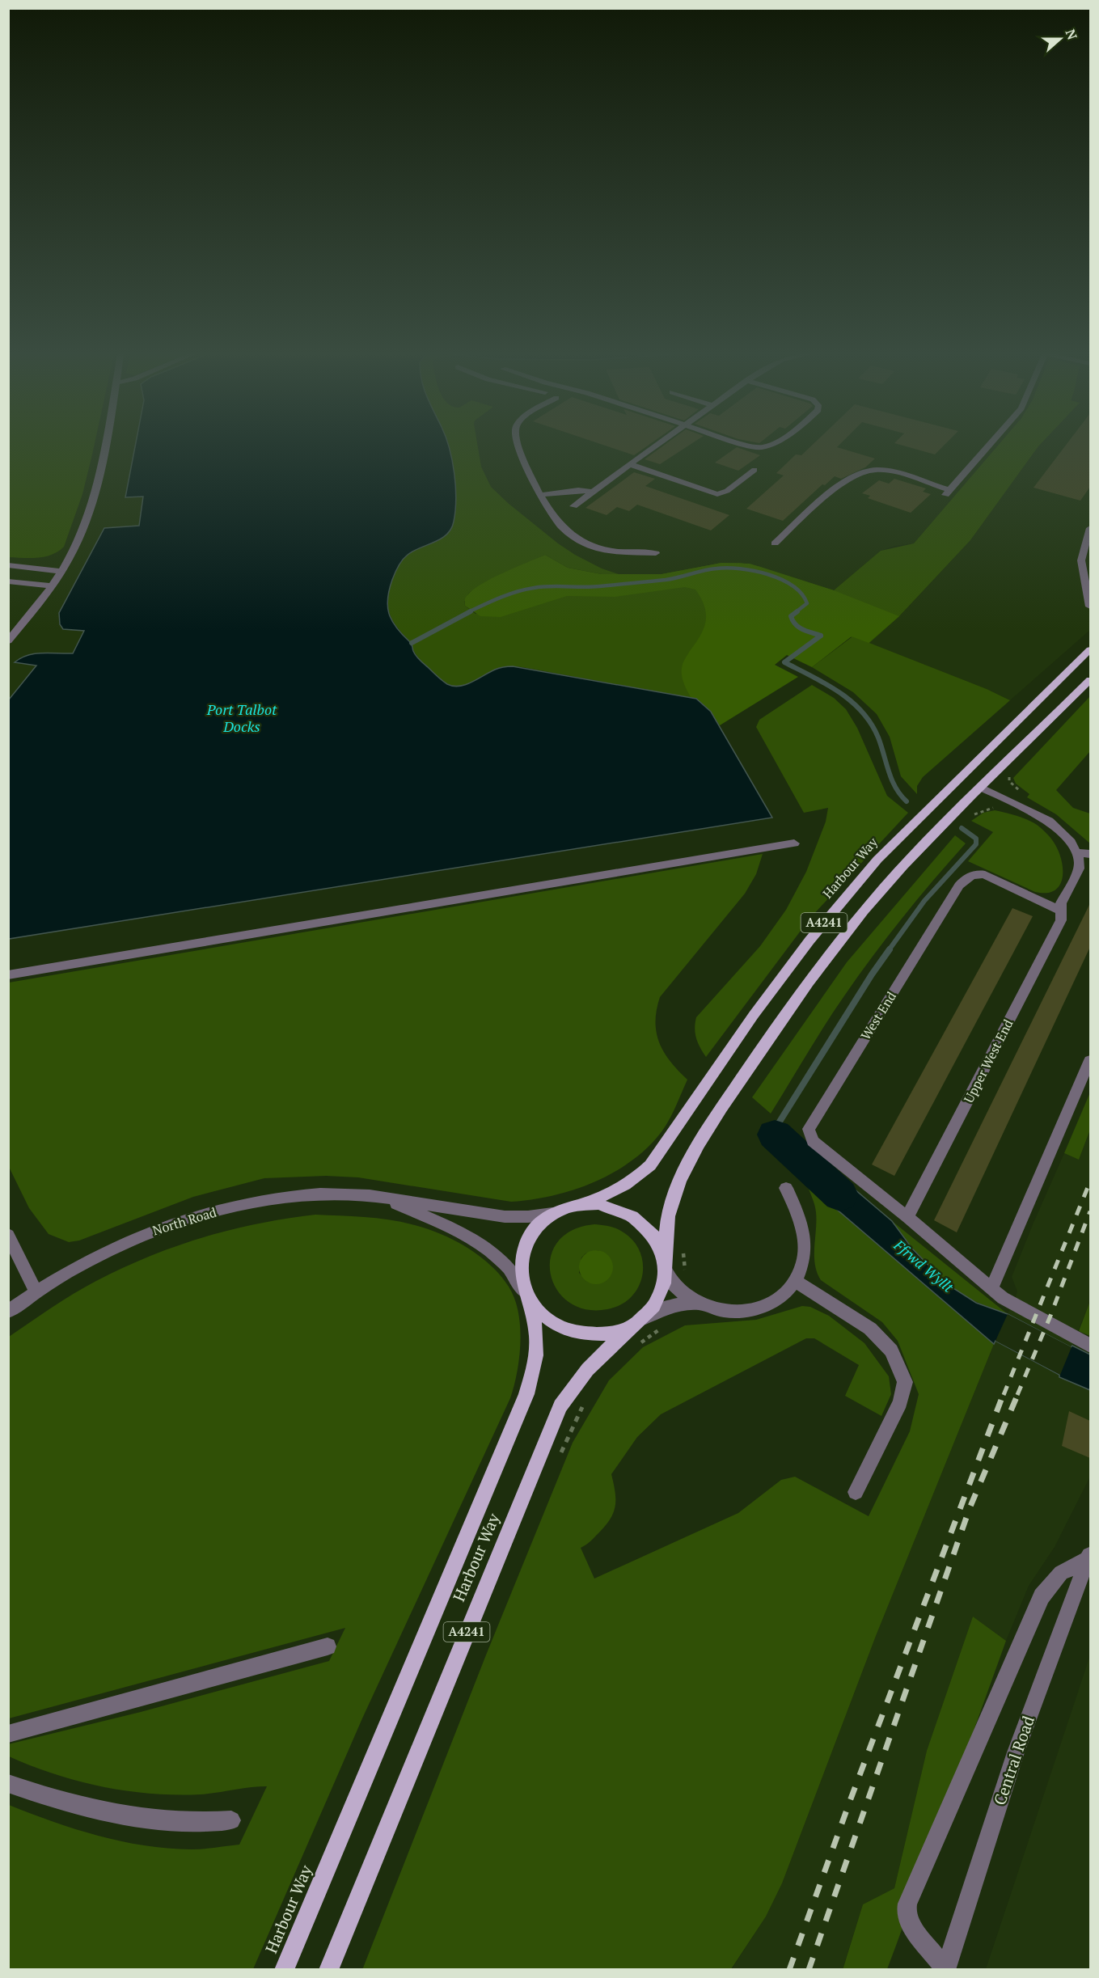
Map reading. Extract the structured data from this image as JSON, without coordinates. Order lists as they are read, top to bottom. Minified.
{"streets":{"main road":["Harbour Way","A4241"],"street":["West End","Upper West End","North Road","Central Road"]},"crossings":[["Harbour Way","A4241"],["Harbour Way","North Road"],["A4241","North Road"],["West End","Upper West End"]],"water":["Port Talbot Docks","Ffrwd Wyllt"],"north":"right"}
